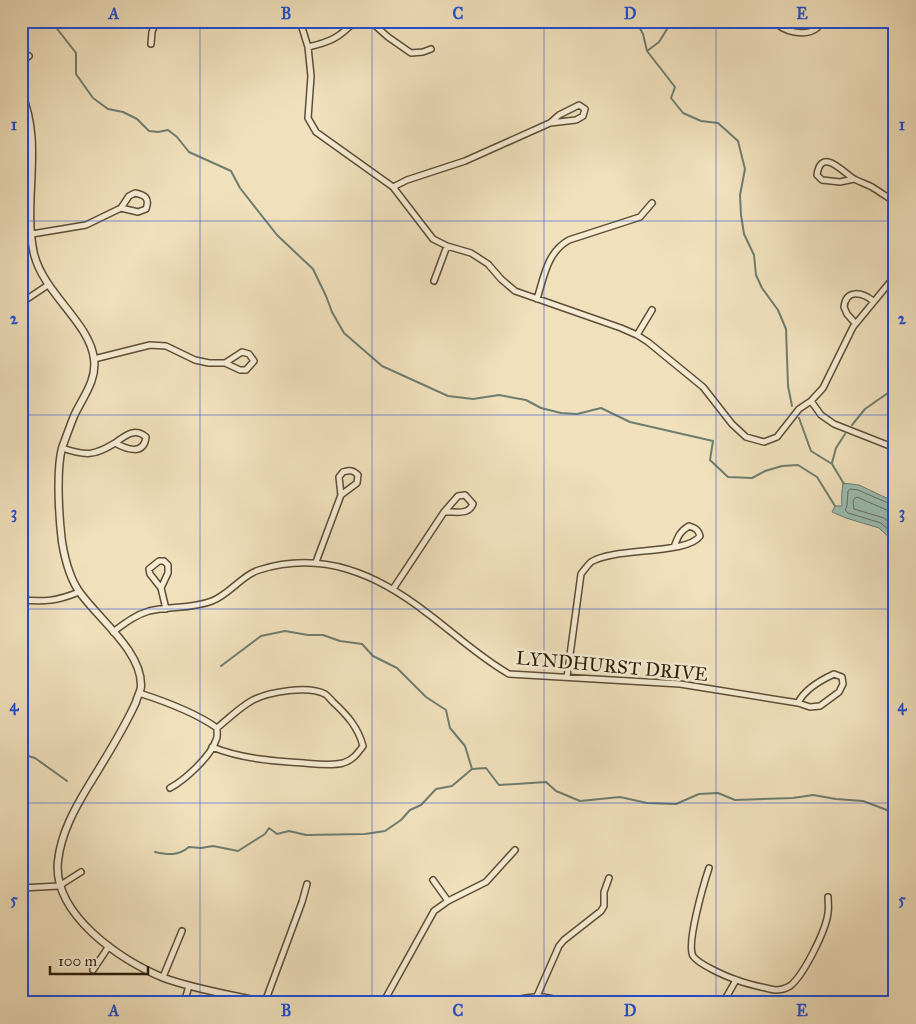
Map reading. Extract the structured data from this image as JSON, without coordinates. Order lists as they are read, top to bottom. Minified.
{"streets":{"street":["LYNDHURST DRIVE"]},"scale_bar":"100 m","grid":{"columns":["A","B","C","D","E"],"rows":["1","2","3","4","5"]}}
